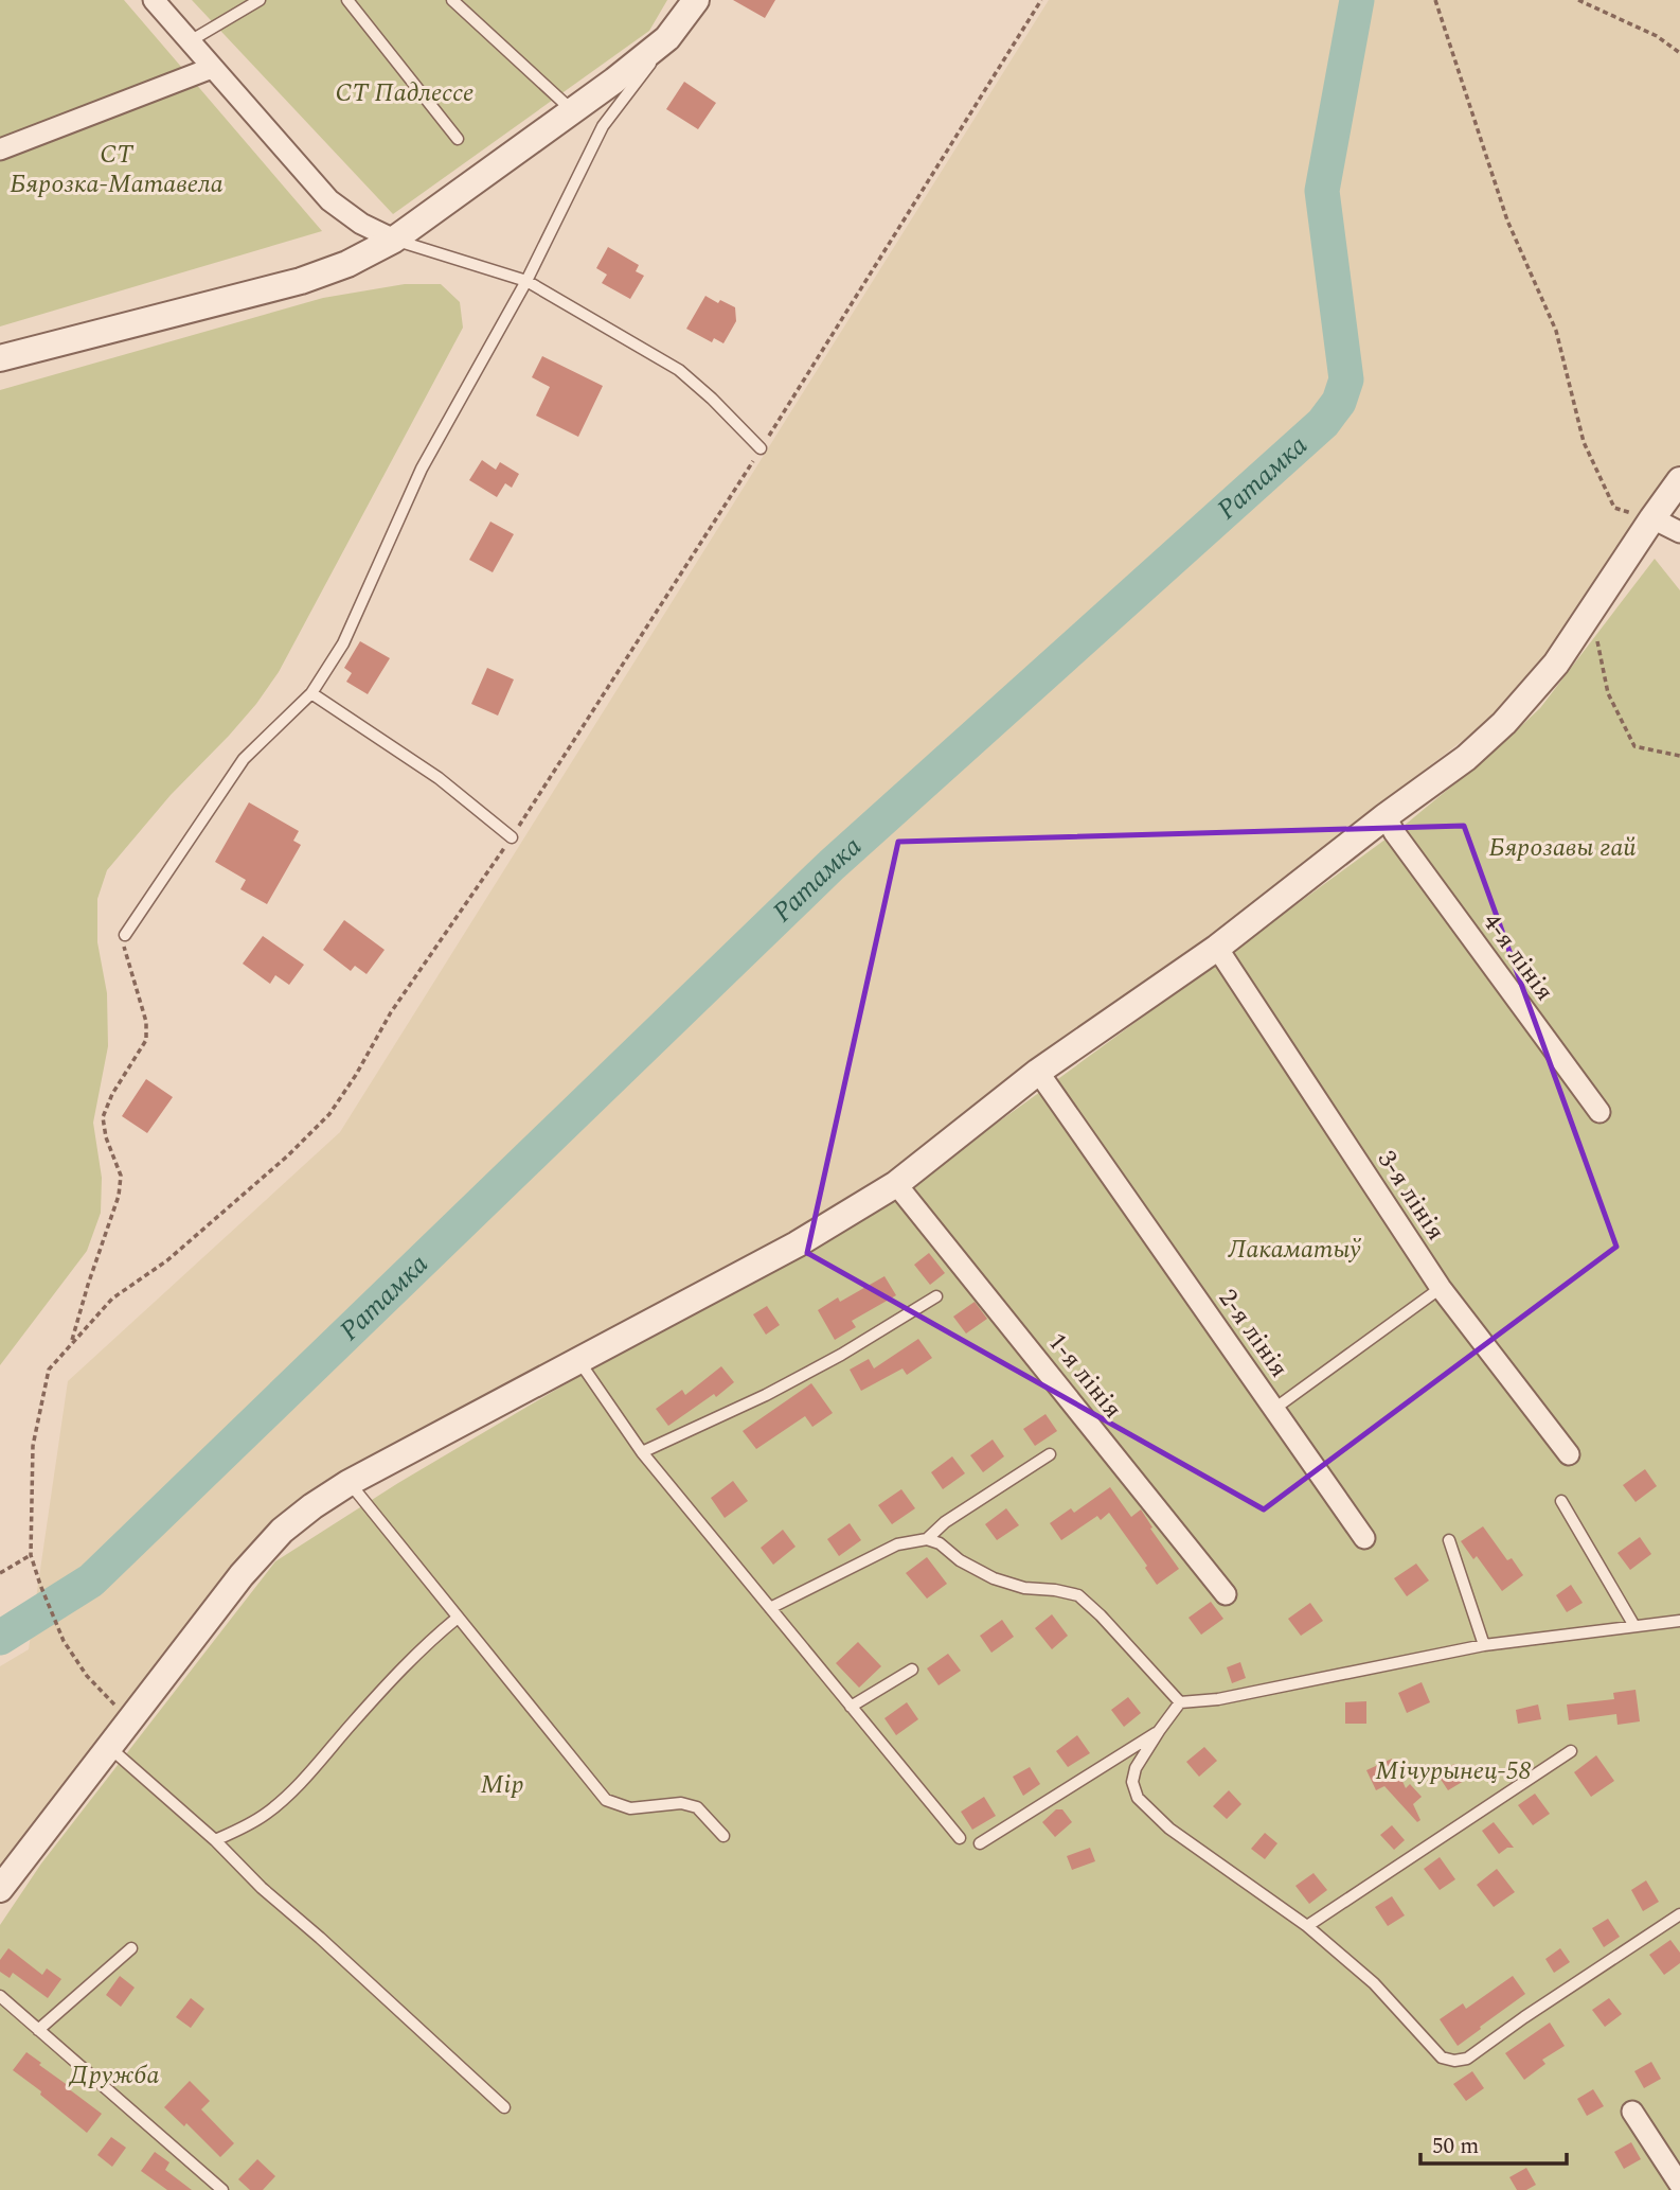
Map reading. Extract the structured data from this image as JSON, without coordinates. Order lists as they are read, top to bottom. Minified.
{"streets":{"street":["4-я лінія","3-я лінія","2-я лінія","1-я лінія"]},"water":["Ратамка"],"parks":["СТ Падлессе","СТ Бярозка-Матавела","Бярозавы гай","Лакаматыў","Мічурынец-58","Мір","Дружба"],"scale_bar":"50 m"}
